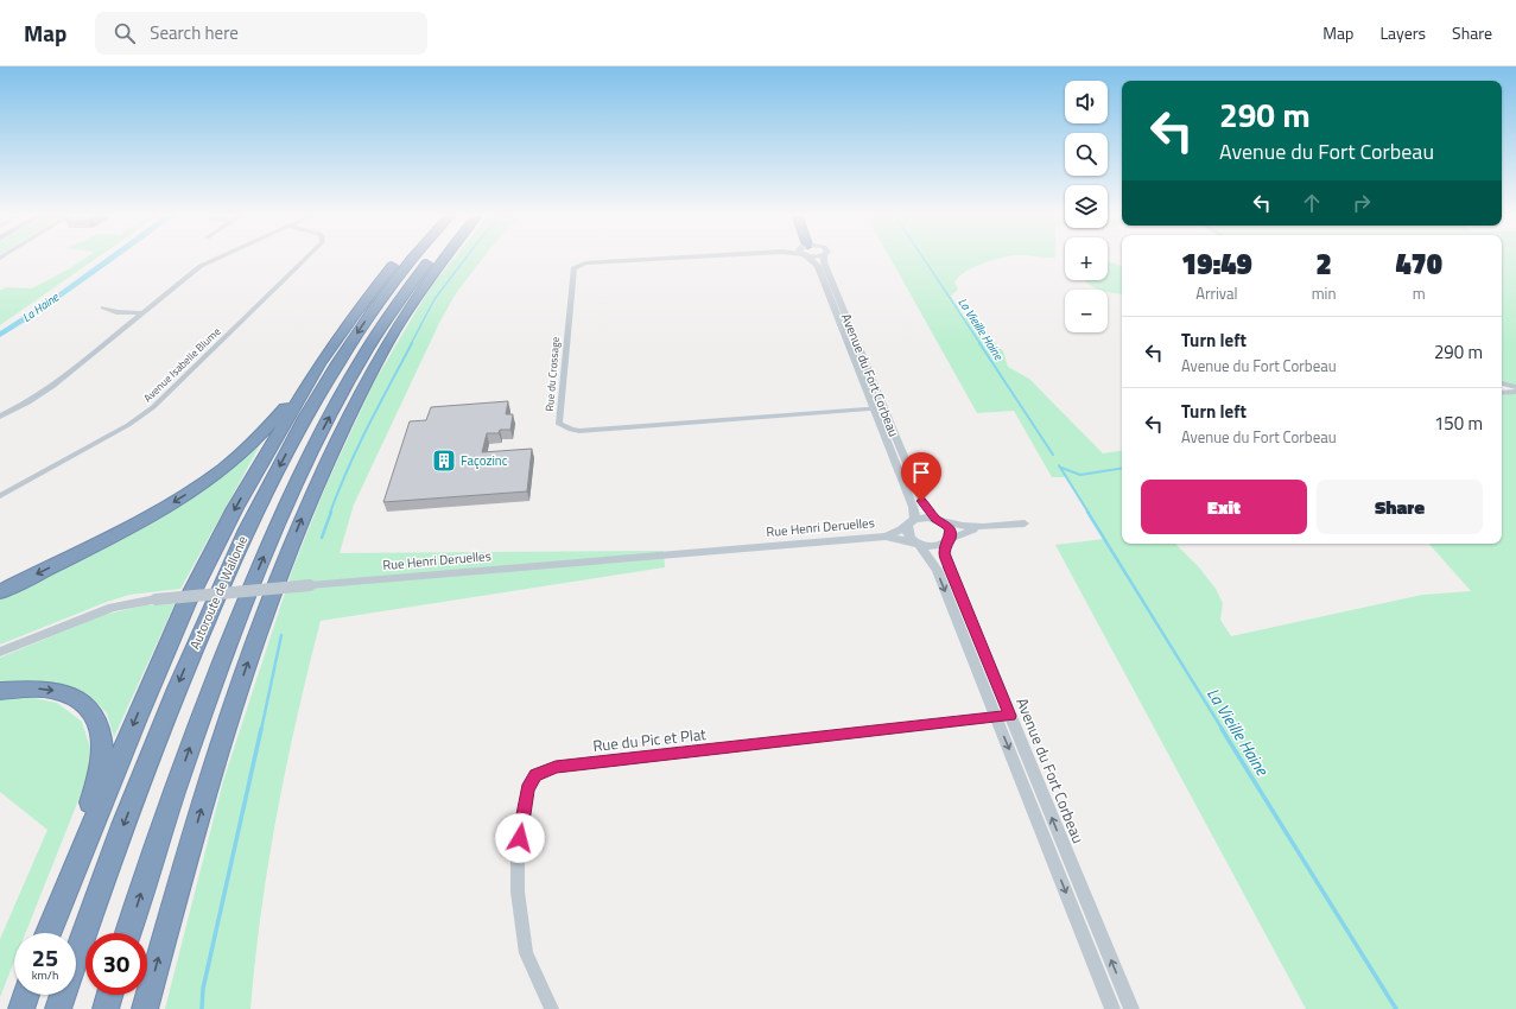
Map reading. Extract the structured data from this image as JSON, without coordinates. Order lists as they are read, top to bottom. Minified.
{"streets":{"highway":["Autoroute de Wallonie"],"street":["Avenue Isabelle Blume","Rue du Crossage","Avenue du Fort Corbeau","Rue Henri Deruelles","Rue du Pic et Plat"]},"crossings":[["Rue du Crossage","Avenue du Fort Corbeau"],["Avenue du Fort Corbeau","Rue Henri Deruelles"],["Avenue du Fort Corbeau","Rue du Pic et Plat"]],"water":["La Haine","La Vieille Haine"],"places":{"building":["Façozinc"]},"page":{"header":"Map","search":"Search here","nav":["Map","Layers","Share"],"map_buttons":["+","−"],"turn":["290 m","Avenue du Fort Corbeau"],"eta":["19:49","Arrival","2","min","470","m"],"list":[{"name":"Turn left","note":"Avenue du Fort Corbeau","value":"290 m"},{"name":"Turn left","note":"Avenue du Fort Corbeau","value":"150 m"}],"buttons":["Exit","Share"],"speed":"25 km/h","limit":"30"}}
